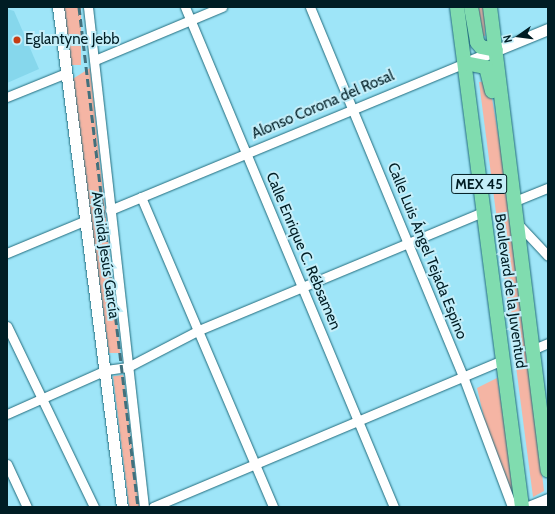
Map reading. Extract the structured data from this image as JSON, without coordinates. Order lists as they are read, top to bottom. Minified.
{"streets":{"main road":["MEX 45","Boulevard de la Juventud"],"street":["Alonso Corona del Rosal","Calle Enrique C. Rébsamen","Calle Luis Ángel Tejada Espino","Avenida Jesús García"]},"crossings":[["Alonso Corona del Rosal","Calle Enrique C. Rébsamen"],["Alonso Corona del Rosal","Calle Luis Ángel Tejada Espino"],["Alonso Corona del Rosal","Avenida Jesús García"],["Alonso Corona del Rosal","Boulevard de la Juventud"]],"places":["Eglantyne Jebb"],"north":"left"}
